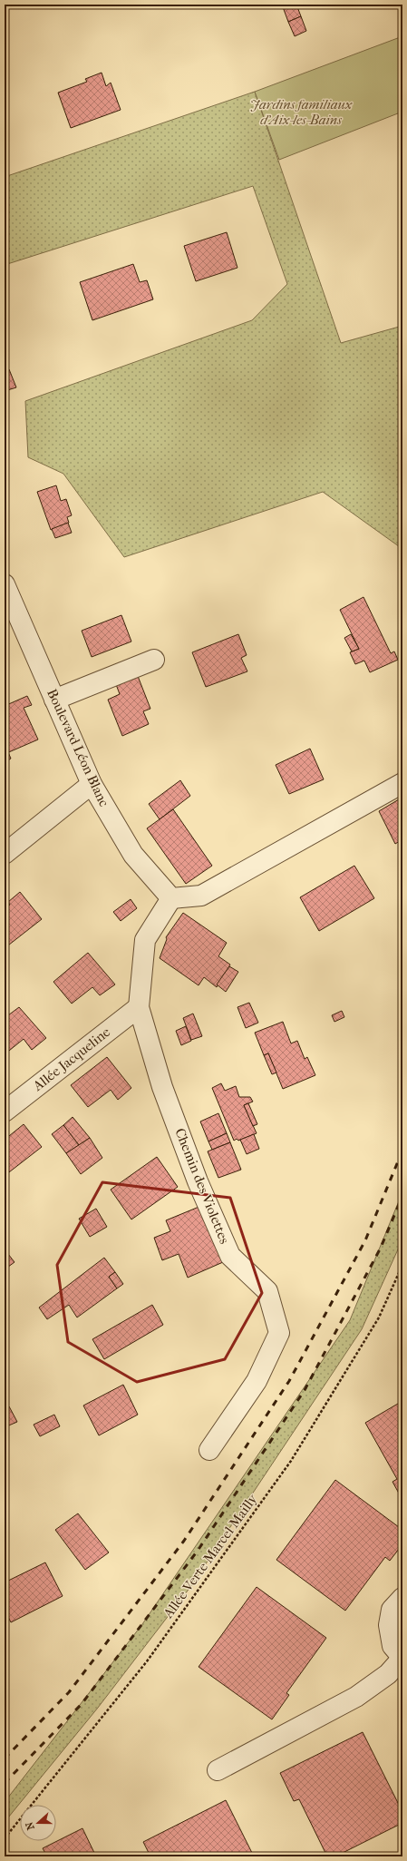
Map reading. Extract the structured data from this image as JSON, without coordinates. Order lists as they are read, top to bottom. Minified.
{"streets":{"street":["Boulevard Léon Blanc","Allée Jacqueline","Chemin des Violettes"],"path":["Allée Verte Marcel Mailly"]},"crossings":[["Boulevard Léon Blanc","Chemin des Violettes"],["Allée Jacqueline","Chemin des Violettes"]],"parks":["Jardins familiaux d'Aix-les-Bains"],"north":"left"}
